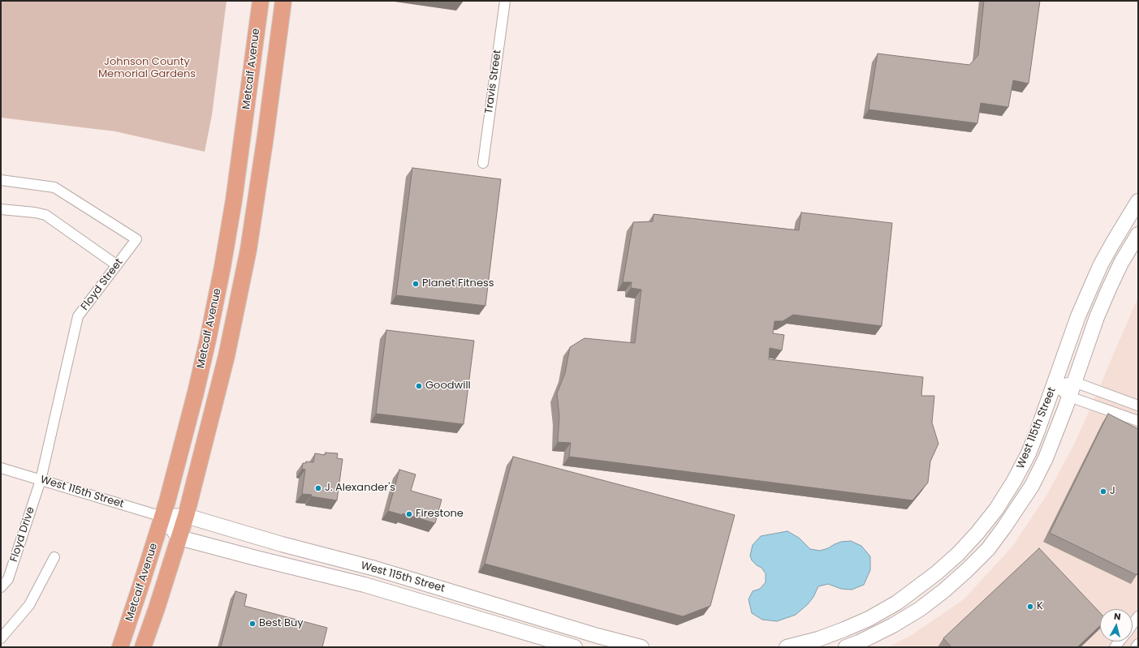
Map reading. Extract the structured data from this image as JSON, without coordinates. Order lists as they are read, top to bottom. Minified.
{"streets":{"main road":["Metcalf Avenue"],"street":["Travis Street","Floyd Street","West 115th Street","Floyd Drive"]},"crossings":[["Metcalf Avenue","West 115th Street"],["Floyd Street","West 115th Street"],["Floyd Street","Floyd Drive"],["West 115th Street","Floyd Drive"]],"parks":["Johnson County Memorial Gardens"],"places":["Planet Fitness","Goodwill","J. Alexander's","J","Firestone","K","Best Buy"],"north":"top"}
